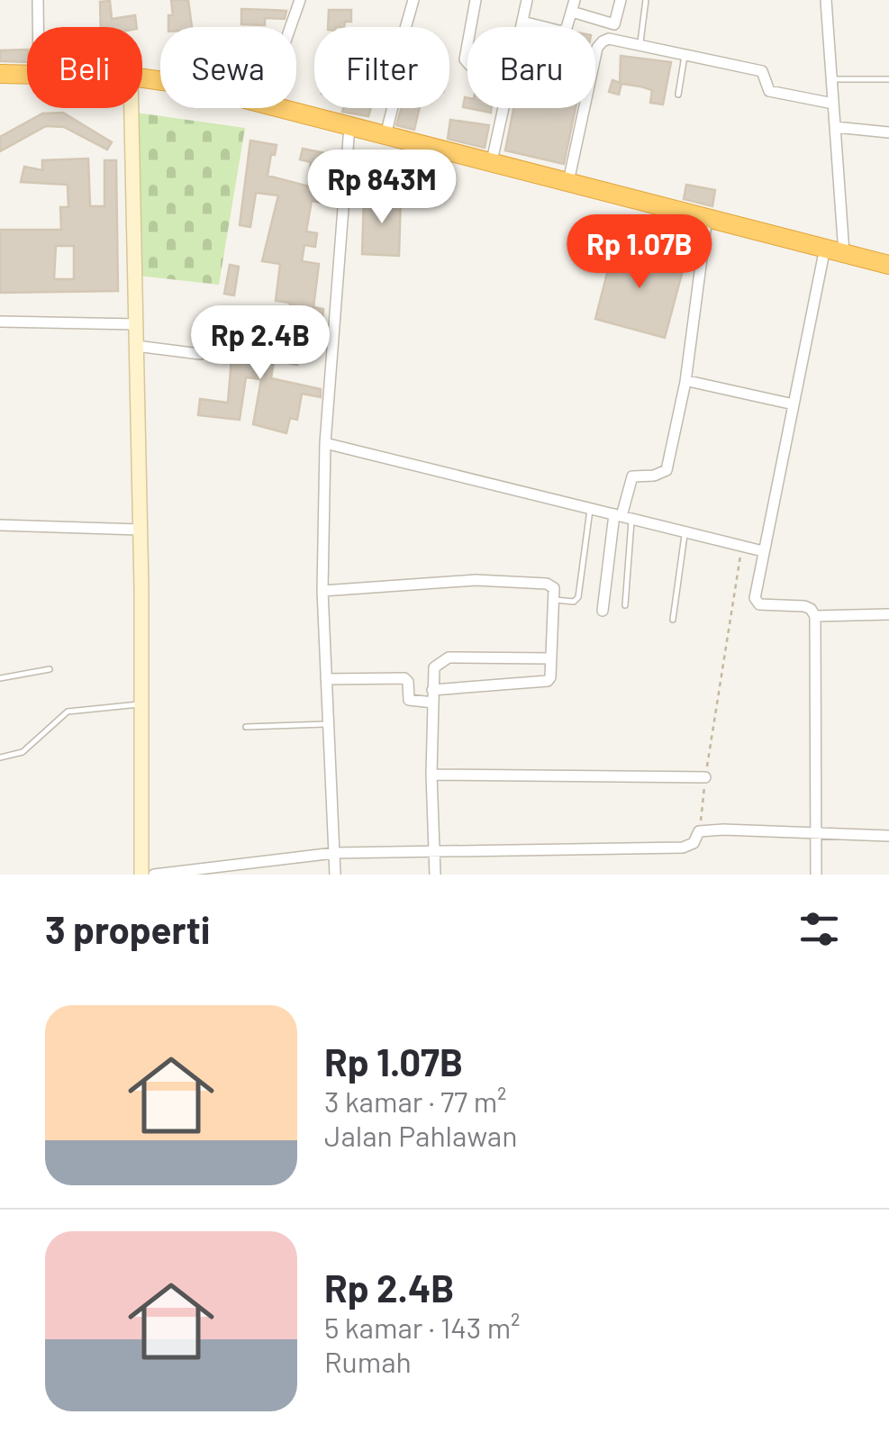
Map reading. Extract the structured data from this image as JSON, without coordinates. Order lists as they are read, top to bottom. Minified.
{"page":{"chip":["Beli","Sewa","Filter","Baru"],"price":["Rp 843M","Rp 1.07B","Rp 2.4B"],"heading":"3 properti","list":[{"name":"Rp 1.07B","note":"3 kamar · 77 m² · Jalan Pahlawan"},{"name":"Rp 2.4B","note":"5 kamar · 143 m² · Rumah"}]}}
